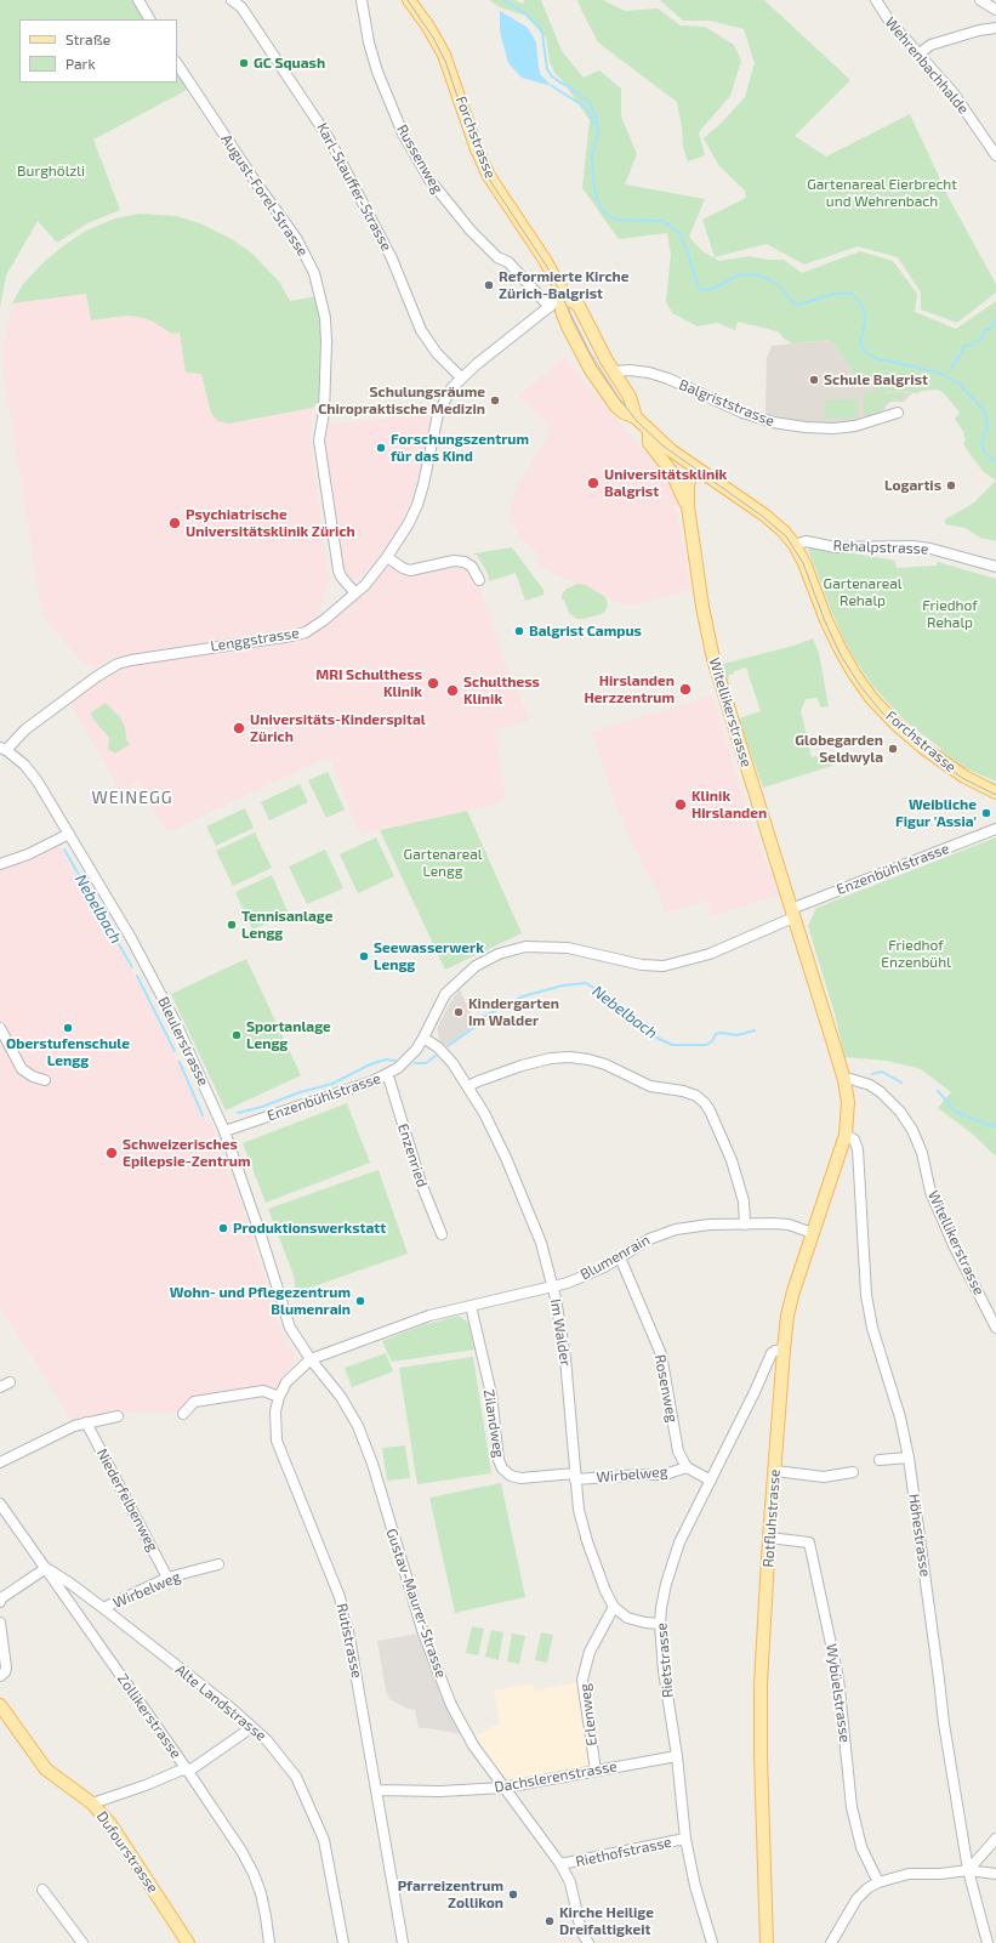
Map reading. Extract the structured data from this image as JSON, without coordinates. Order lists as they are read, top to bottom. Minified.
{"streets":{"main road":["Forchstrasse","Witellikerstrasse","Rotfluhstrasse","Dufourstrasse"],"street":["Wehrenbachhalde","Russenweg","Karl-Stauffer-Strasse","August-Forel-Strasse","Balgriststrasse","Rehalpstrasse","Lenggstrasse","Enzenbühlstrasse","Bleulerstrasse","Enzenried","Blumenrain","Im Walder","Rosenweg","Zilandweg","Wirbelweg","Niederfelbenweg","Höhestrasse","Gustav-Maurer-Strasse","Rütistrasse","Rietstrasse","Wybüelstrasse","Alte Landstrasse","Erlenweg","Zollikerstrasse","Dachslerenstrasse","Riethofstrasse"]},"crossings":[["Forchstrasse","Balgriststrasse"],["Forchstrasse","Rehalpstrasse"],["Forchstrasse","Lenggstrasse"],["Forchstrasse","Witellikerstrasse"],["Russenweg","Lenggstrasse"],["Karl-Stauffer-Strasse","Lenggstrasse"],["August-Forel-Strasse","Lenggstrasse"],["Lenggstrasse","Bleulerstrasse"],["Witellikerstrasse","Enzenbühlstrasse"],["Witellikerstrasse","Rotfluhstrasse"],["Enzenbühlstrasse","Bleulerstrasse"],["Enzenbühlstrasse","Enzenried"],["Enzenbühlstrasse","Im Walder"],["Bleulerstrasse","Blumenrain"],["Bleulerstrasse","Gustav-Maurer-Strasse"],["Bleulerstrasse","Rütistrasse"],["Blumenrain","Im Walder"],["Blumenrain","Rosenweg"],["Blumenrain","Zilandweg"],["Blumenrain","Rotfluhstrasse"],["Blumenrain","Gustav-Maurer-Strasse"],["Blumenrain","Rütistrasse"],["Im Walder","Zilandweg"],["Im Walder","Wirbelweg"],["Im Walder","Erlenweg"],["Rosenweg","Wirbelweg"],["Zilandweg","Wirbelweg"],["Wirbelweg","Niederfelbenweg"],["Wirbelweg","Alte Landstrasse"],["Rotfluhstrasse","Höhestrasse"],["Rotfluhstrasse","Rietstrasse"],["Rotfluhstrasse","Wybüelstrasse"],["Gustav-Maurer-Strasse","Rütistrasse"],["Gustav-Maurer-Strasse","Dachslerenstrasse"],["Gustav-Maurer-Strasse","Riethofstrasse"],["Rütistrasse","Dachslerenstrasse"],["Rietstrasse","Dachslerenstrasse"],["Rietstrasse","Riethofstrasse"],["Alte Landstrasse","Zollikerstrasse"],["Erlenweg","Dachslerenstrasse"]],"districts":["WEINEGG"],"water":["Nebelbach"],"parks":["Burghölzli","Gartenareal Eierbrecht und Wehrenbach","Gartenareal Rehalp","Friedhof Rehalp","Gartenareal Lengg","Friedhof Enzenbühl"],"places":["GC Squash","Reformierte Kirche Zürich-Balgrist","Schule Balgrist","Schulungsräume Chiropraktische Medizin","Forschungszentrum für das Kind","Universitätsklinik Balgrist","Logartis","Psychiatrische Universitätsklinik Zürich","Balgrist Campus","MRI Schulthess Klinik","Hirslanden Herzzentrum","Schulthess Klinik","Universitäts-Kinderspital Zürich","Globegarden Seldwyla","Klinik Hirslanden","Weibliche Figur 'Assia'","Tennisanlage Lengg","Seewasserwerk Lengg","Kindergarten Im Walder","Oberstufenschule Lengg","Sportanlage Lengg","Schweizerisches Epilepsie-Zentrum","Produktionswerkstatt","Wohn- und Pflegezentrum Blumenrain","Pfarreizentrum Zollikon","Kirche Heilige Dreifaltigkeit"],"legend":["Straße","Park"]}
